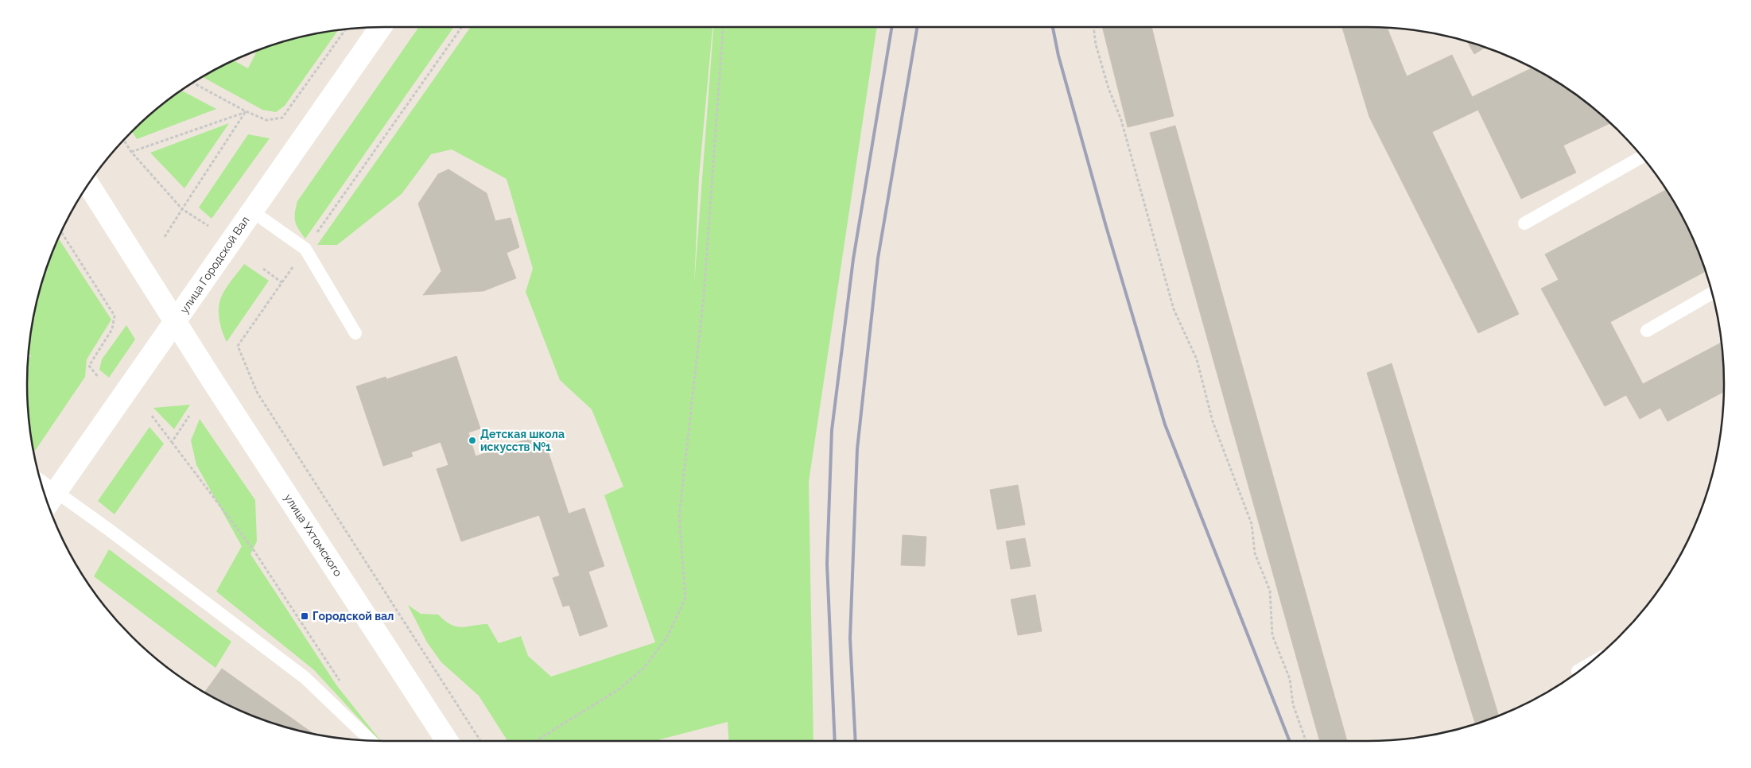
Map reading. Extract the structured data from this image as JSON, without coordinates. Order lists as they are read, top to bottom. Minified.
{"streets":{"main road":["улица Городской Вал","улица Ухтомского"]},"crossings":[["улица Городской Вал","улица Ухтомского"]],"places":{"other":["Детская школа искусств №1"],"transit":["Городской вал"]}}
